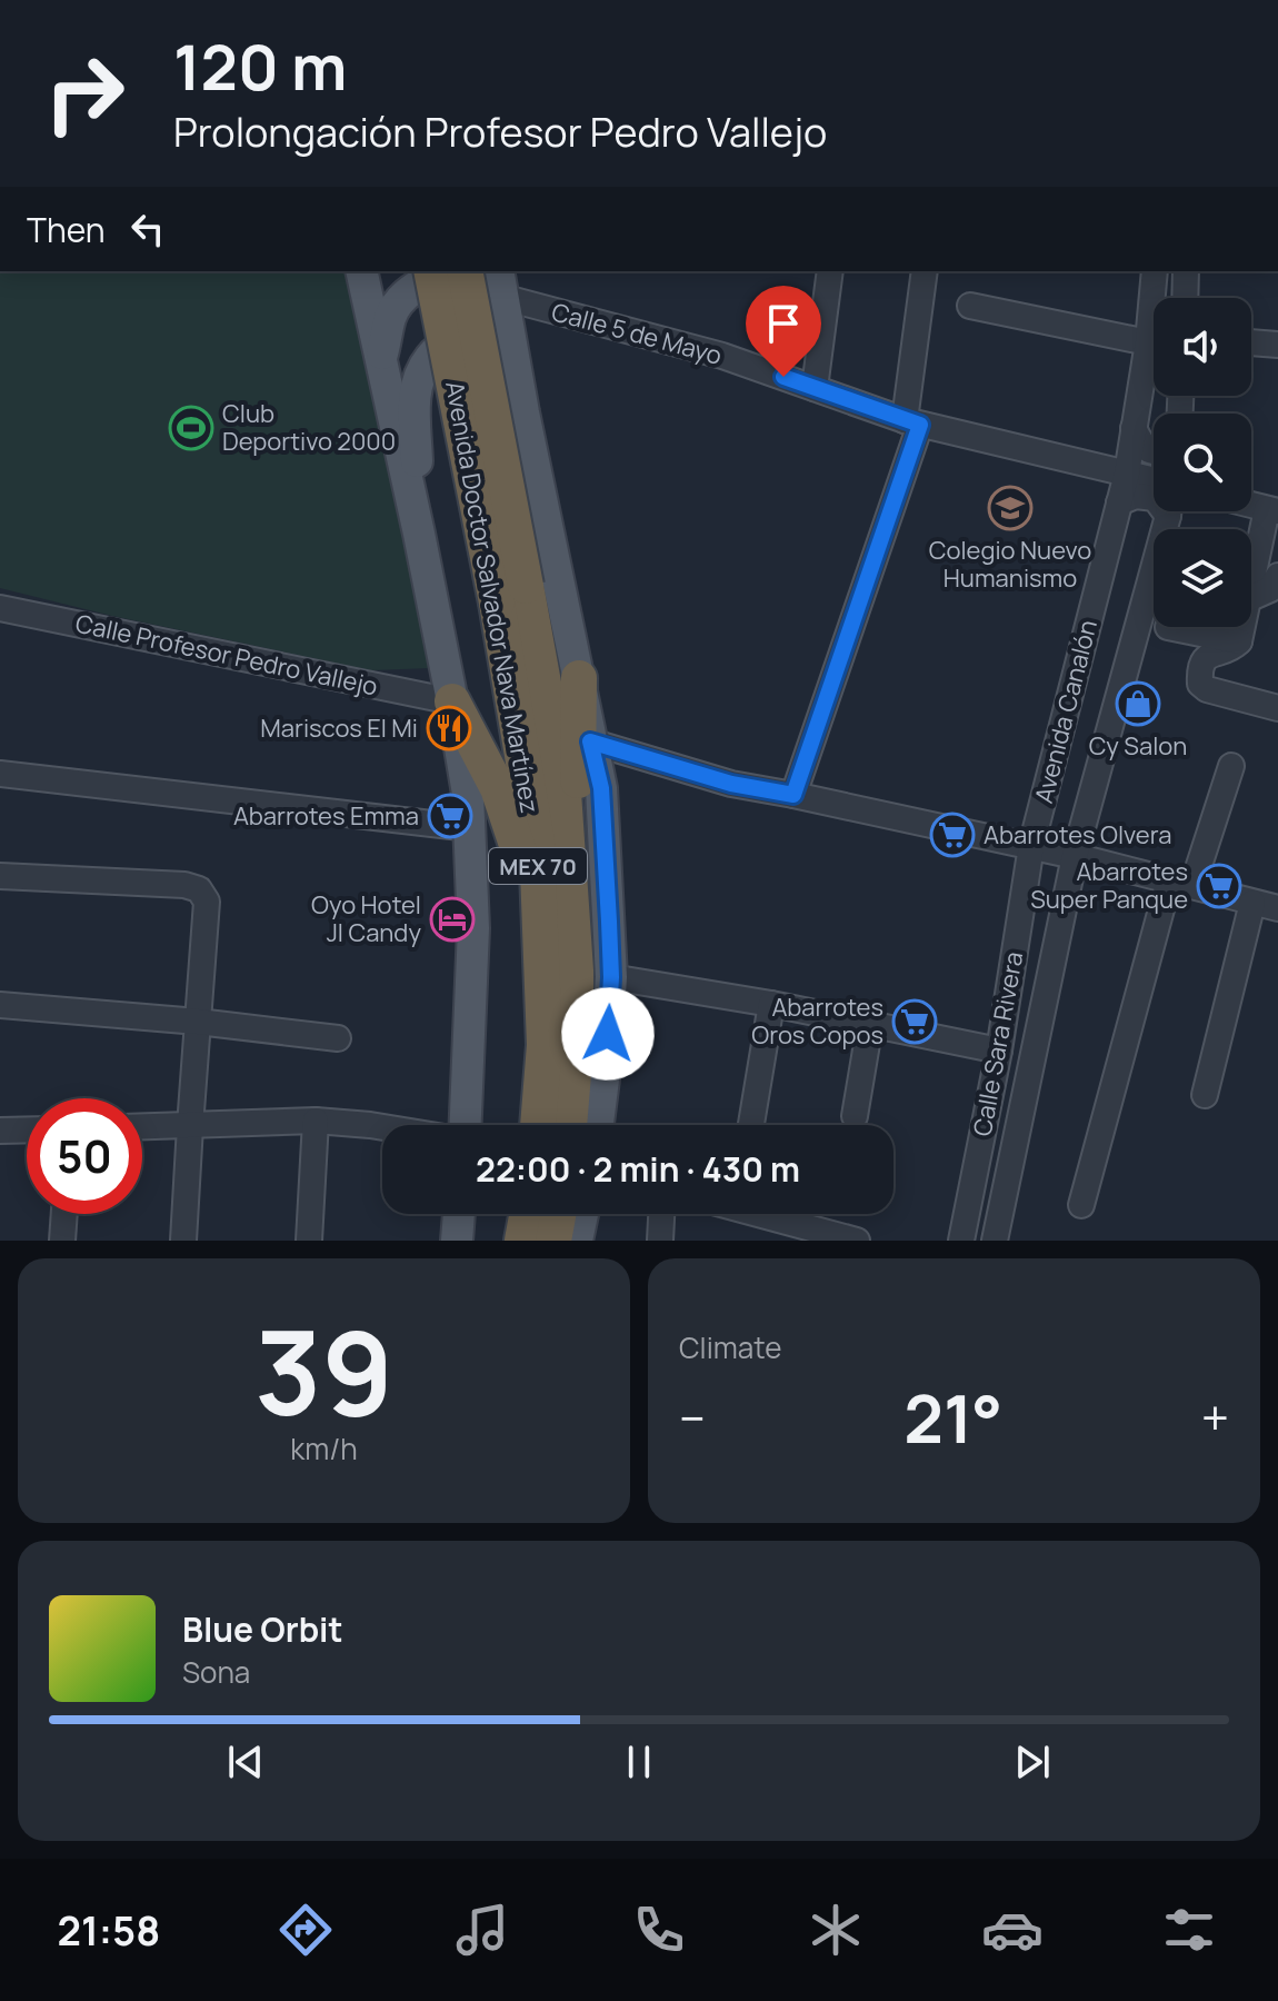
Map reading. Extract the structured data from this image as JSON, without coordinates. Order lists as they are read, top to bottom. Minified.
{"streets":{"highway":["Avenida Doctor Salvador Nava Martínez","MEX 70"],"street":["Calle 5 de Mayo","Calle Profesor Pedro Vallejo","Avenida Canalón","Calle Sara Rivera"]},"crossings":[["Calle 5 de Mayo","Avenida Canalón"],["Avenida Canalón","Calle Sara Rivera"]],"places":{"sports":["Club Deportivo 2000"],"school or university":["Colegio Nuevo Humanismo"],"shop":["Cy Salon"],"restaurant":["Mariscos El Mi"],"supermarket":["Abarrotes Emma","Abarrotes Olvera","Abarrotes Super Panque","Abarrotes Oros Copos"],"hotel":["Oyo Hotel JI Candy"]},"page":{"turn":["120 m","Prolongación Profesor Pedro Vallejo"],"then":"Then","limit":"50","trip":"22:00 · 2 min · 430 m","tile":[["39","km/h"],"Climate"],"heat":["−","21°","+"],"song":["Blue Orbit","Sona"],"tabs":"21:58"}}
